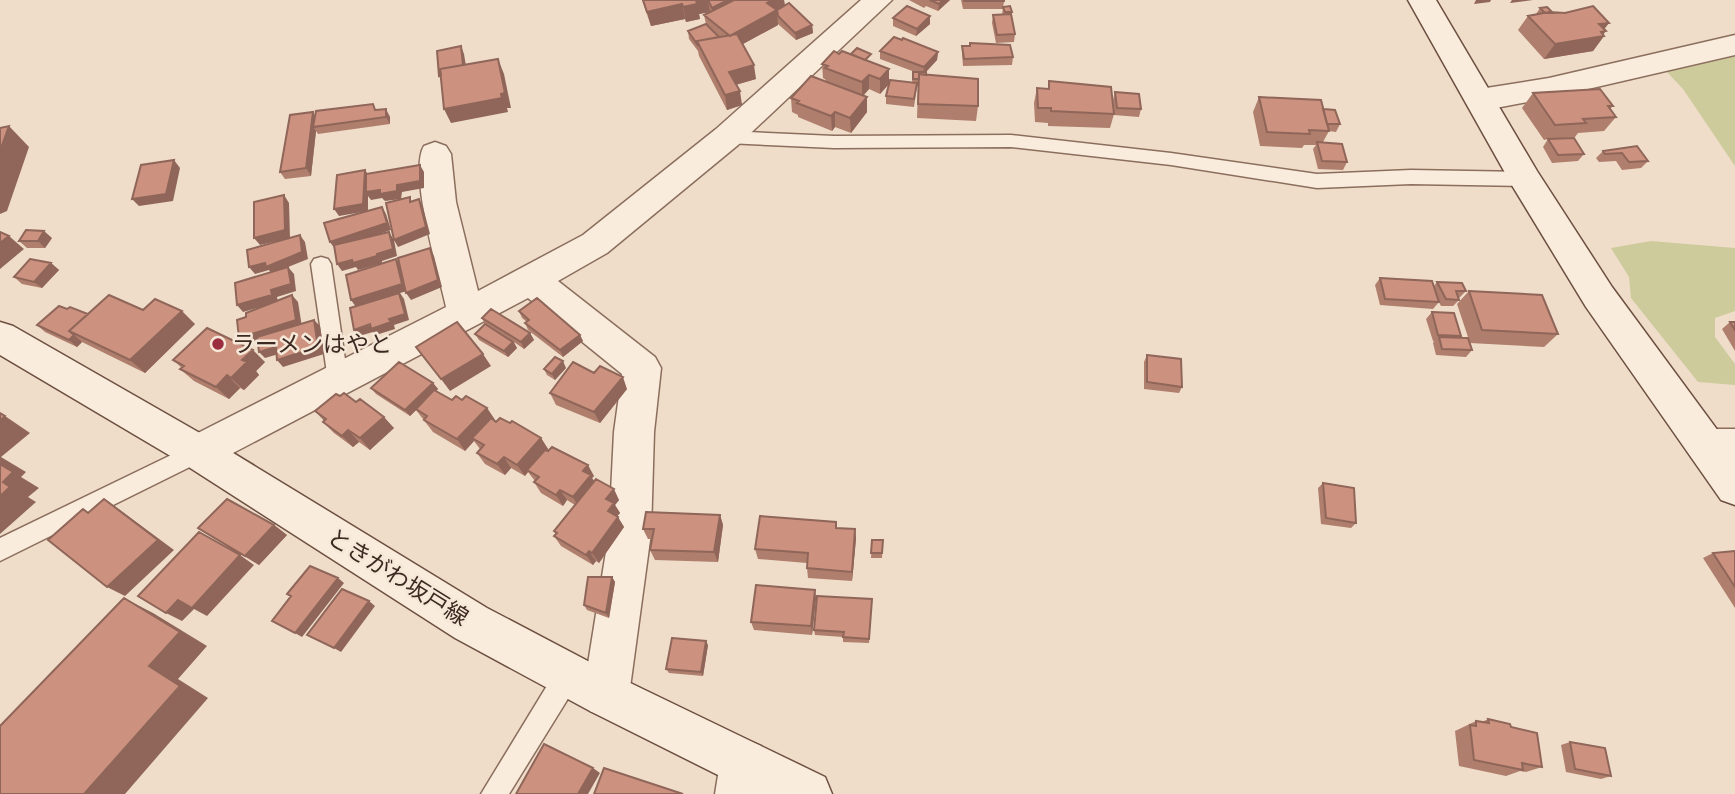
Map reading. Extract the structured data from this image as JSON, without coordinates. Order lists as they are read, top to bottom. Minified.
{"streets":{"street":["ときがわ坂戸線"]},"places":["ラーメンはやと"]}
